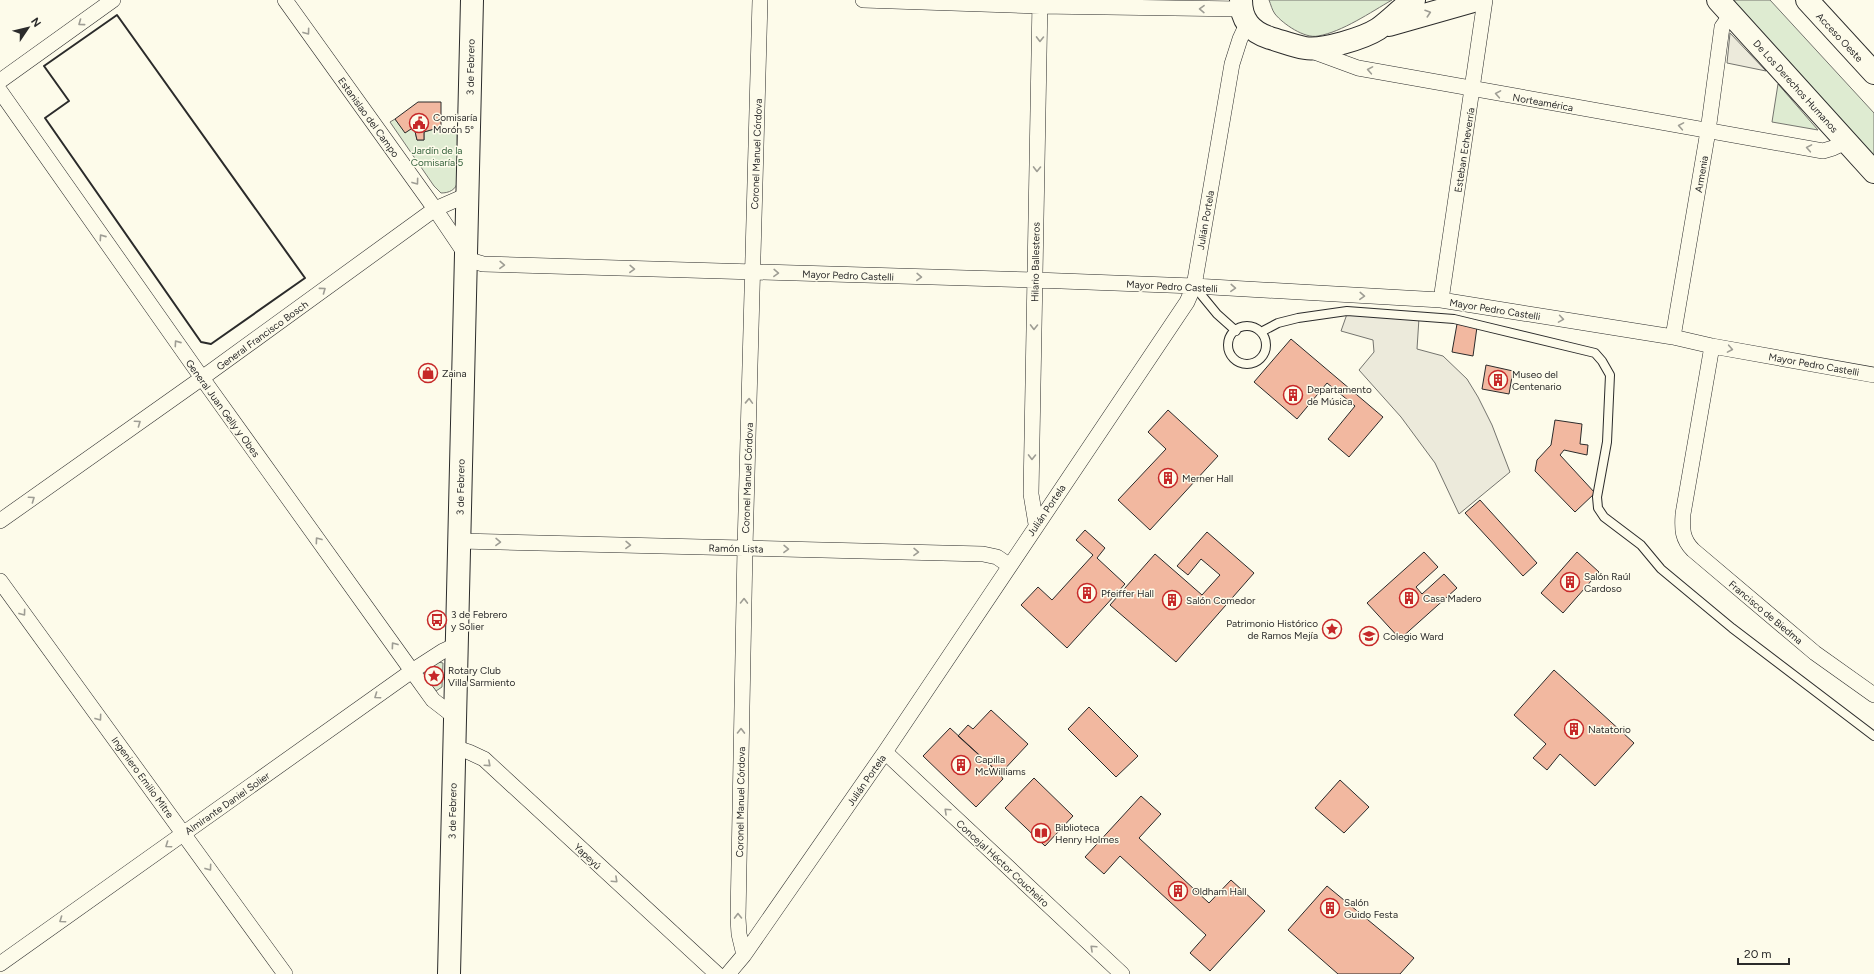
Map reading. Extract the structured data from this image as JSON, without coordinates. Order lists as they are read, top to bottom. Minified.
{"streets":{"main road":["Acceso Oeste","3 de Febrero","De Los Derechos Humanos","Norteamérica"],"street":["Estanislao del Campo","Esteban Echeverría","Coronel Manuel Córdova","Armenia","Julián Portela","Hilario Ballesteros","Mayor Pedro Castelli","General Francisco Bosch","General Juan Gelly y Obes","Ramón Lista","Francisco de Biedma","Ingeniero Emilio Mitre","Almirante Daniel Solier","Yapeyú","Concejal Héctor Coucheiro"]},"crossings":[["3 de Febrero","Estanislao del Campo"],["3 de Febrero","Mayor Pedro Castelli"],["3 de Febrero","General Francisco Bosch"],["3 de Febrero","General Juan Gelly y Obes"],["3 de Febrero","Ramón Lista"],["3 de Febrero","Almirante Daniel Solier"],["3 de Febrero","Yapeyú"],["De Los Derechos Humanos","Norteamérica"],["De Los Derechos Humanos","Armenia"],["Norteamérica","Esteban Echeverría"],["Norteamérica","Armenia"],["Norteamérica","Julián Portela"],["Estanislao del Campo","Mayor Pedro Castelli"],["Estanislao del Campo","General Francisco Bosch"],["Esteban Echeverría","Mayor Pedro Castelli"],["Coronel Manuel Córdova","Julián Portela"],["Coronel Manuel Córdova","Mayor Pedro Castelli"],["Coronel Manuel Córdova","Ramón Lista"],["Armenia","Mayor Pedro Castelli"],["Julián Portela","Hilario Ballesteros"],["Julián Portela","Mayor Pedro Castelli"],["Julián Portela","Ramón Lista"],["Julián Portela","Concejal Héctor Coucheiro"],["Hilario Ballesteros","Mayor Pedro Castelli"],["Mayor Pedro Castelli","Francisco de Biedma"],["General Francisco Bosch","General Juan Gelly y Obes"],["General Juan Gelly y Obes","Almirante Daniel Solier"],["Ingeniero Emilio Mitre","Almirante Daniel Solier"]],"one_way":["Norteamérica","Estanislao del Campo","Coronel Manuel Córdova","Hilario Ballesteros","Mayor Pedro Castelli","General Francisco Bosch","General Juan Gelly y Obes","Ramón Lista","Ingeniero Emilio Mitre","Almirante Daniel Solier","Yapeyú","Concejal Héctor Coucheiro"],"parks":["Jardín de la Comisaría 5"],"places":{"public building":["Comisaría Morón 5°"],"shop":["Zaina"],"building":["Museo del Centenario","Departamento de Música","Merner Hall","Salón Raúl Cardoso","Pfeiffer Hall","Casa Madero","Salón Comedor","Natatorio","Capilla McWilliams","Oldham Hall","Salón Guido Festa"],"bus stop":["3 de Febrero y Solier"],"place":["Patrimonio Histórico de Ramos Mejía","Rotary Club Villa Sarmiento"],"school or university":["Colegio Ward"],"library":["Biblioteca Henry Holmes"]},"scale_bar":"20 m","north":"top right"}
